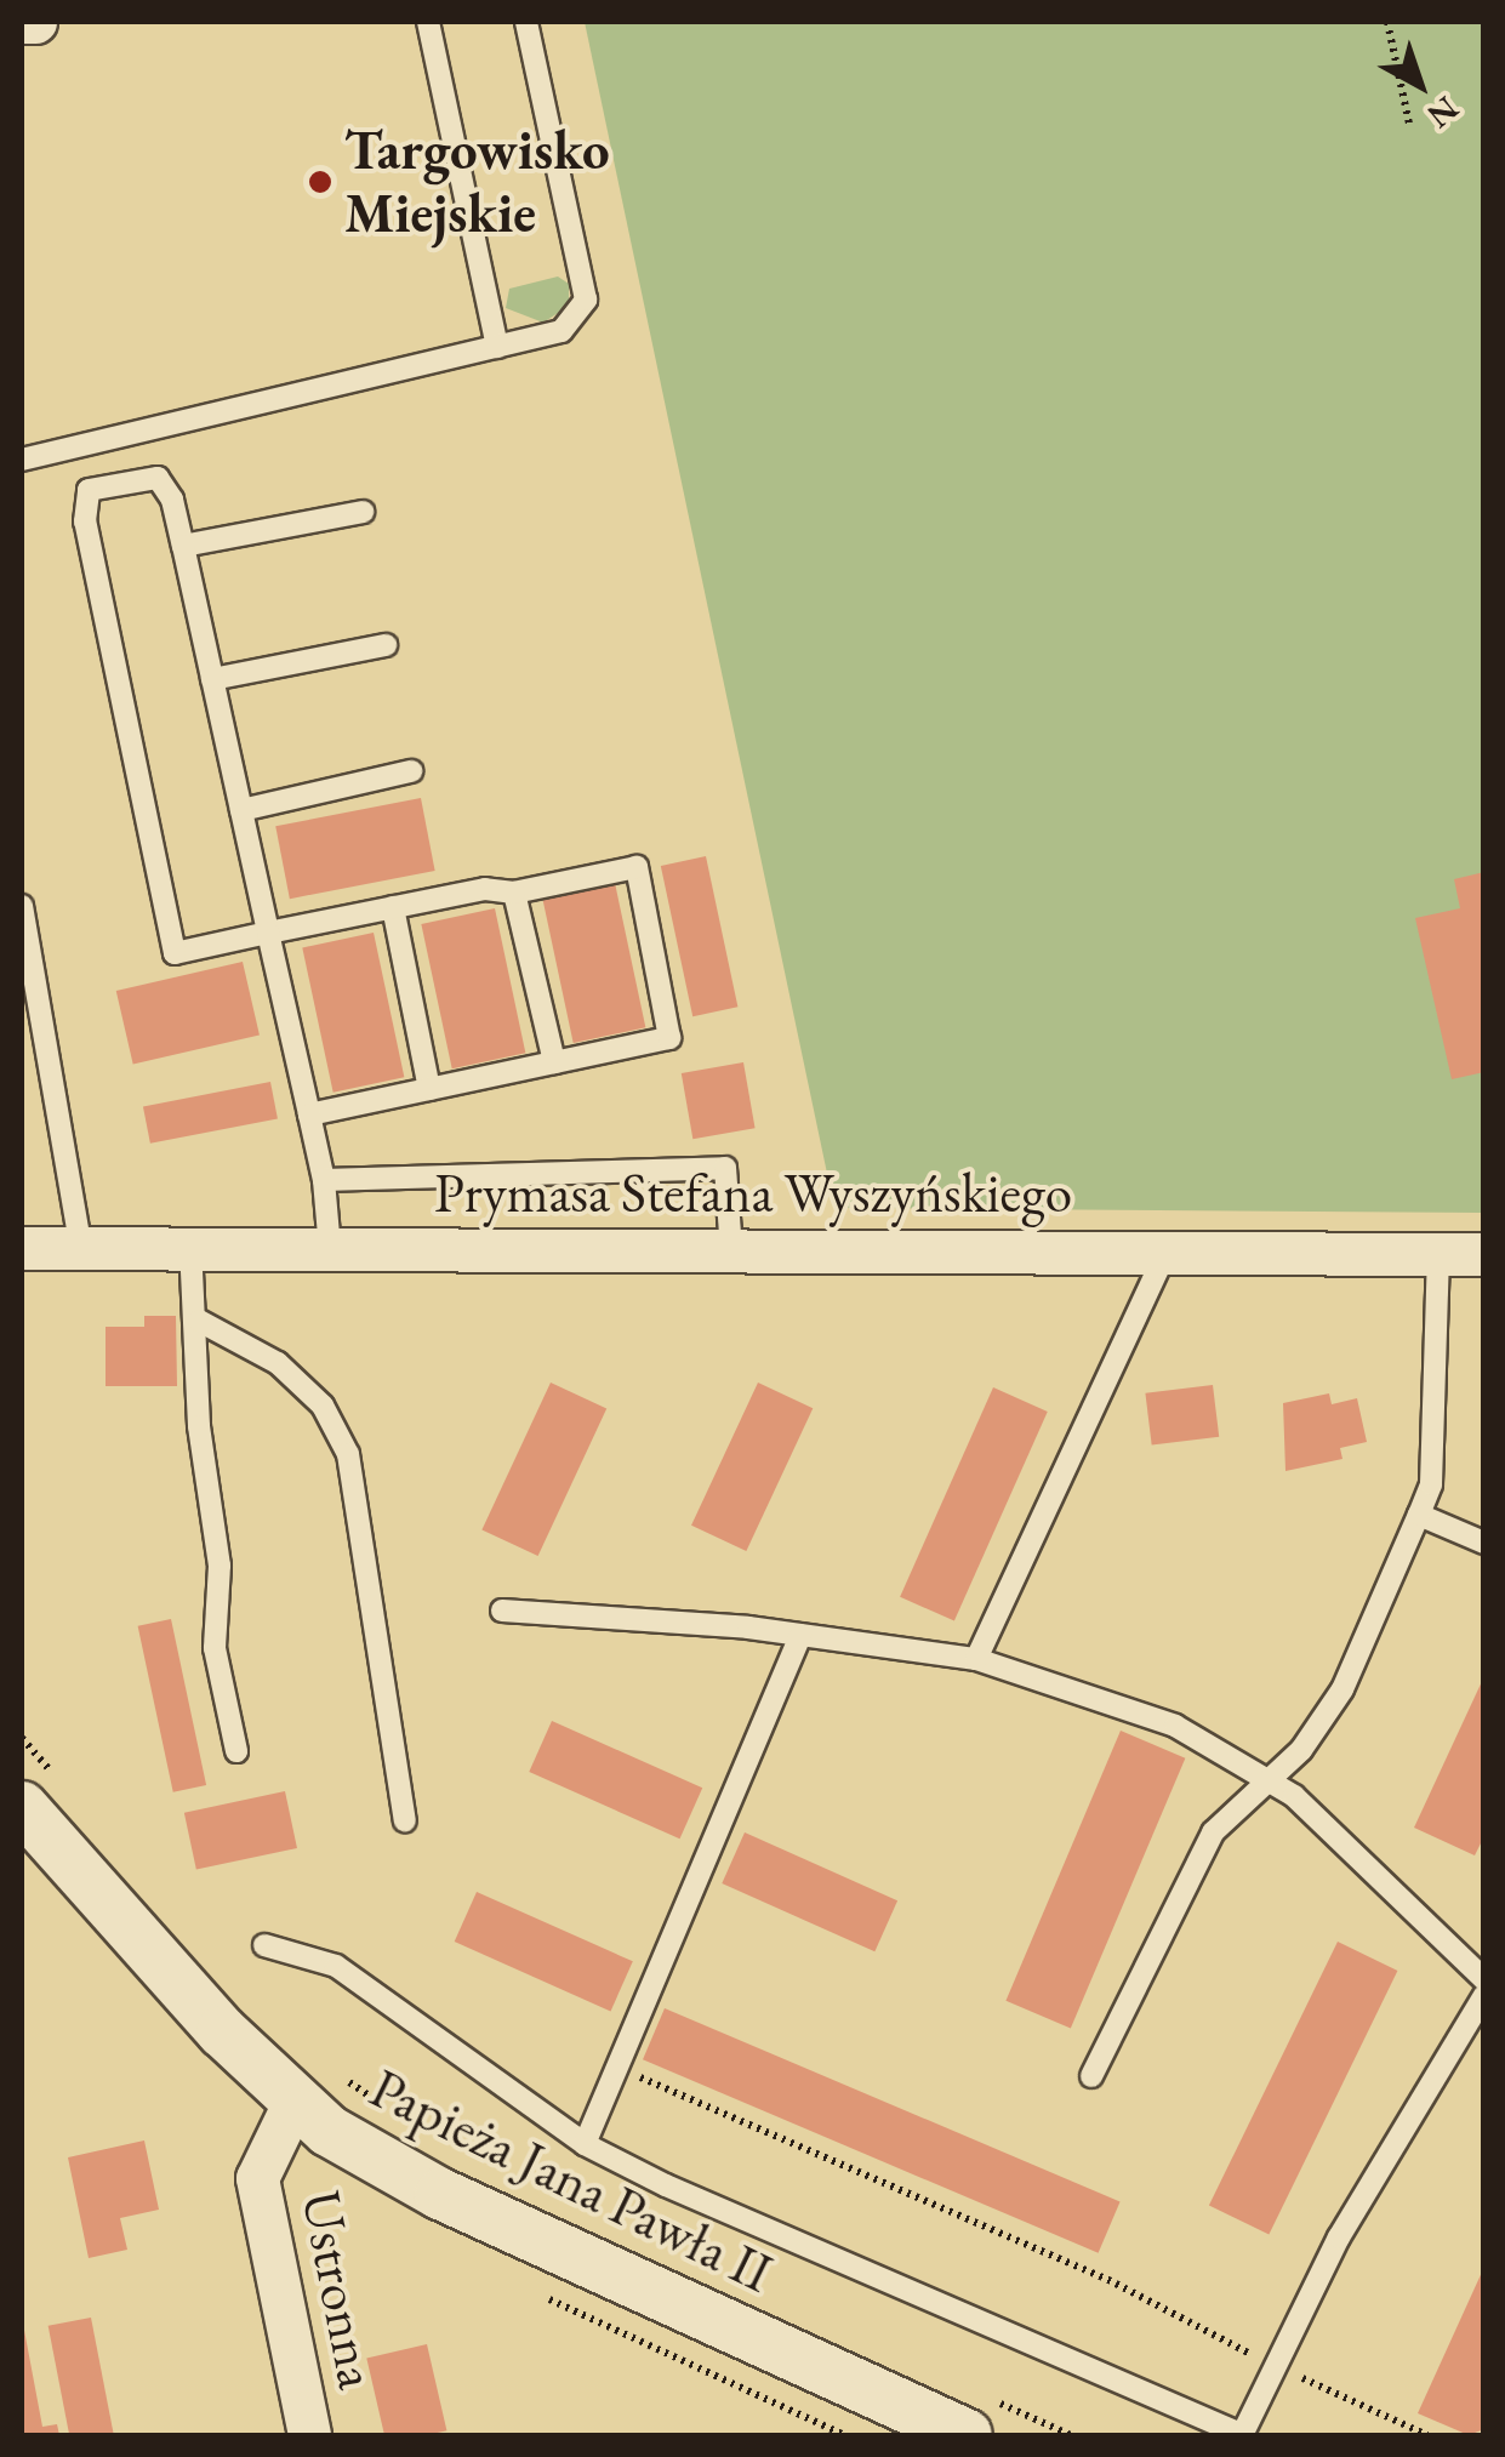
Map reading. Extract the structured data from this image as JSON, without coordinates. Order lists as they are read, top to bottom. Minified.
{"streets":{"street":["Prymasa Stefana Wyszyńskiego","Papieża Jana Pawła II","Ustronna"]},"crossings":[["Papieża Jana Pawła II","Ustronna"]],"places":["Targowisko Miejskie"],"north":"bottom right"}
